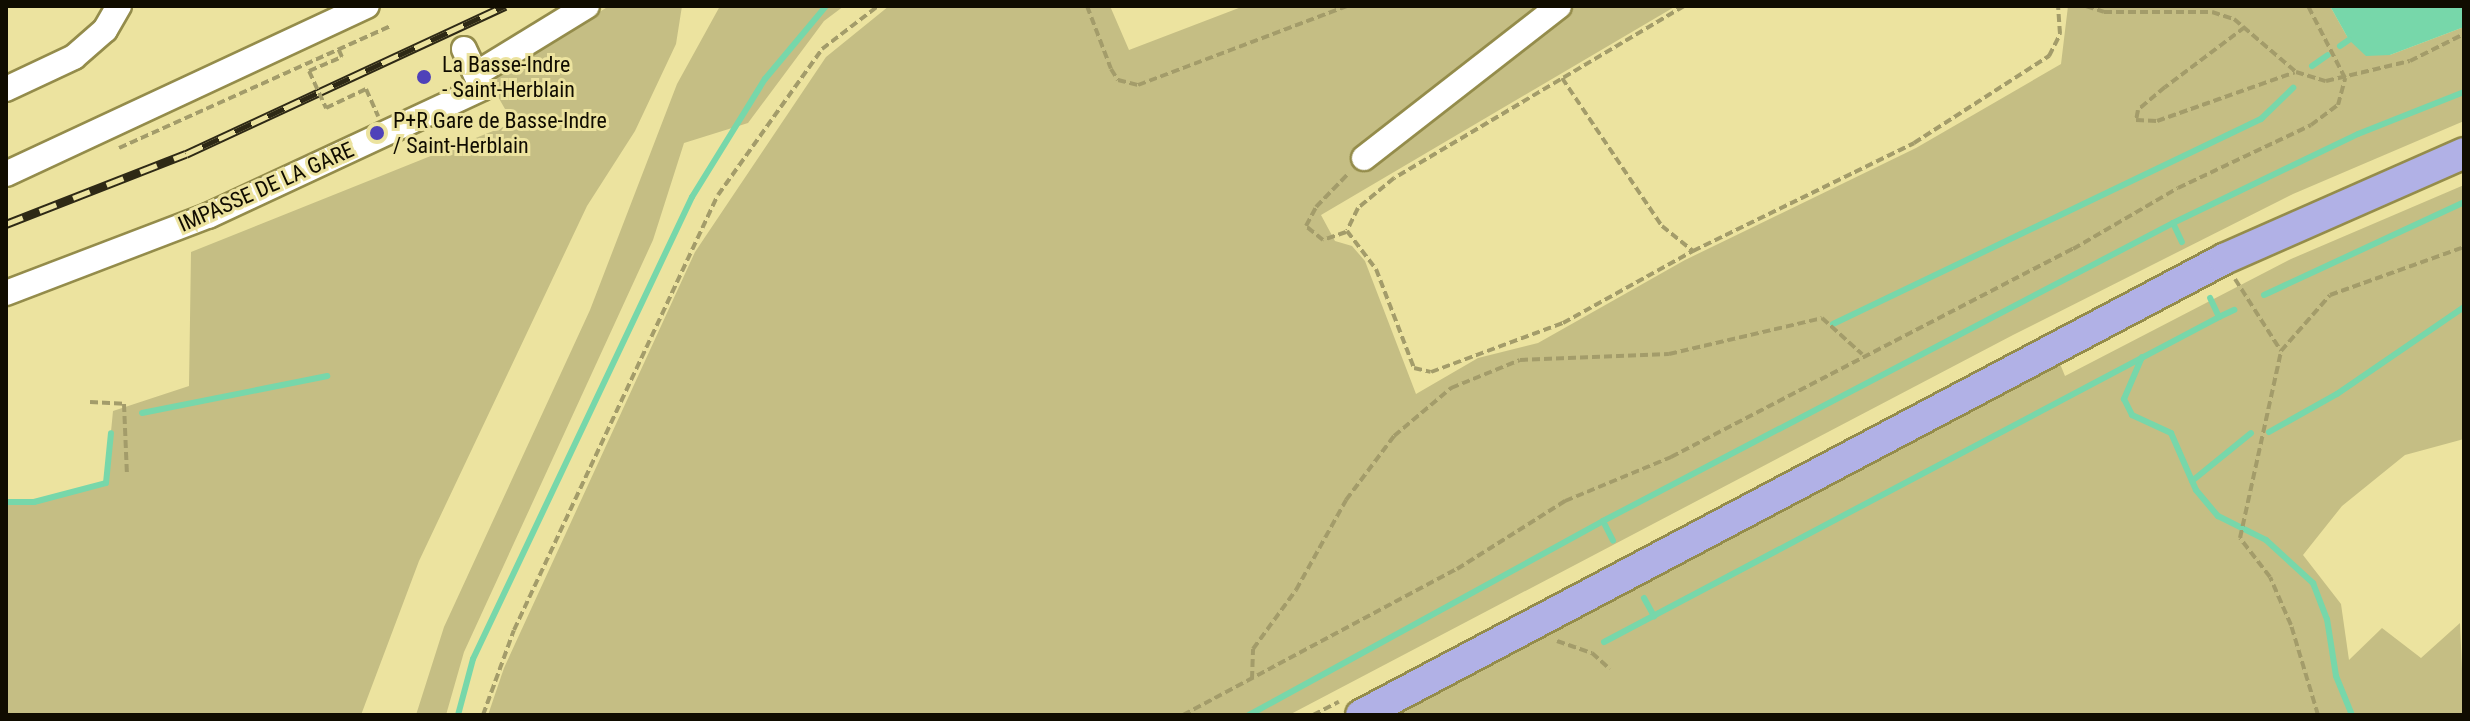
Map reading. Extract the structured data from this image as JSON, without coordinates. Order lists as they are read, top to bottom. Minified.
{"streets":{"street":["IMPASSE DE LA GARE"]},"places":["La Basse-Indre - Saint-Herblain","P+R Gare de Basse-Indre / Saint-Herblain"]}
